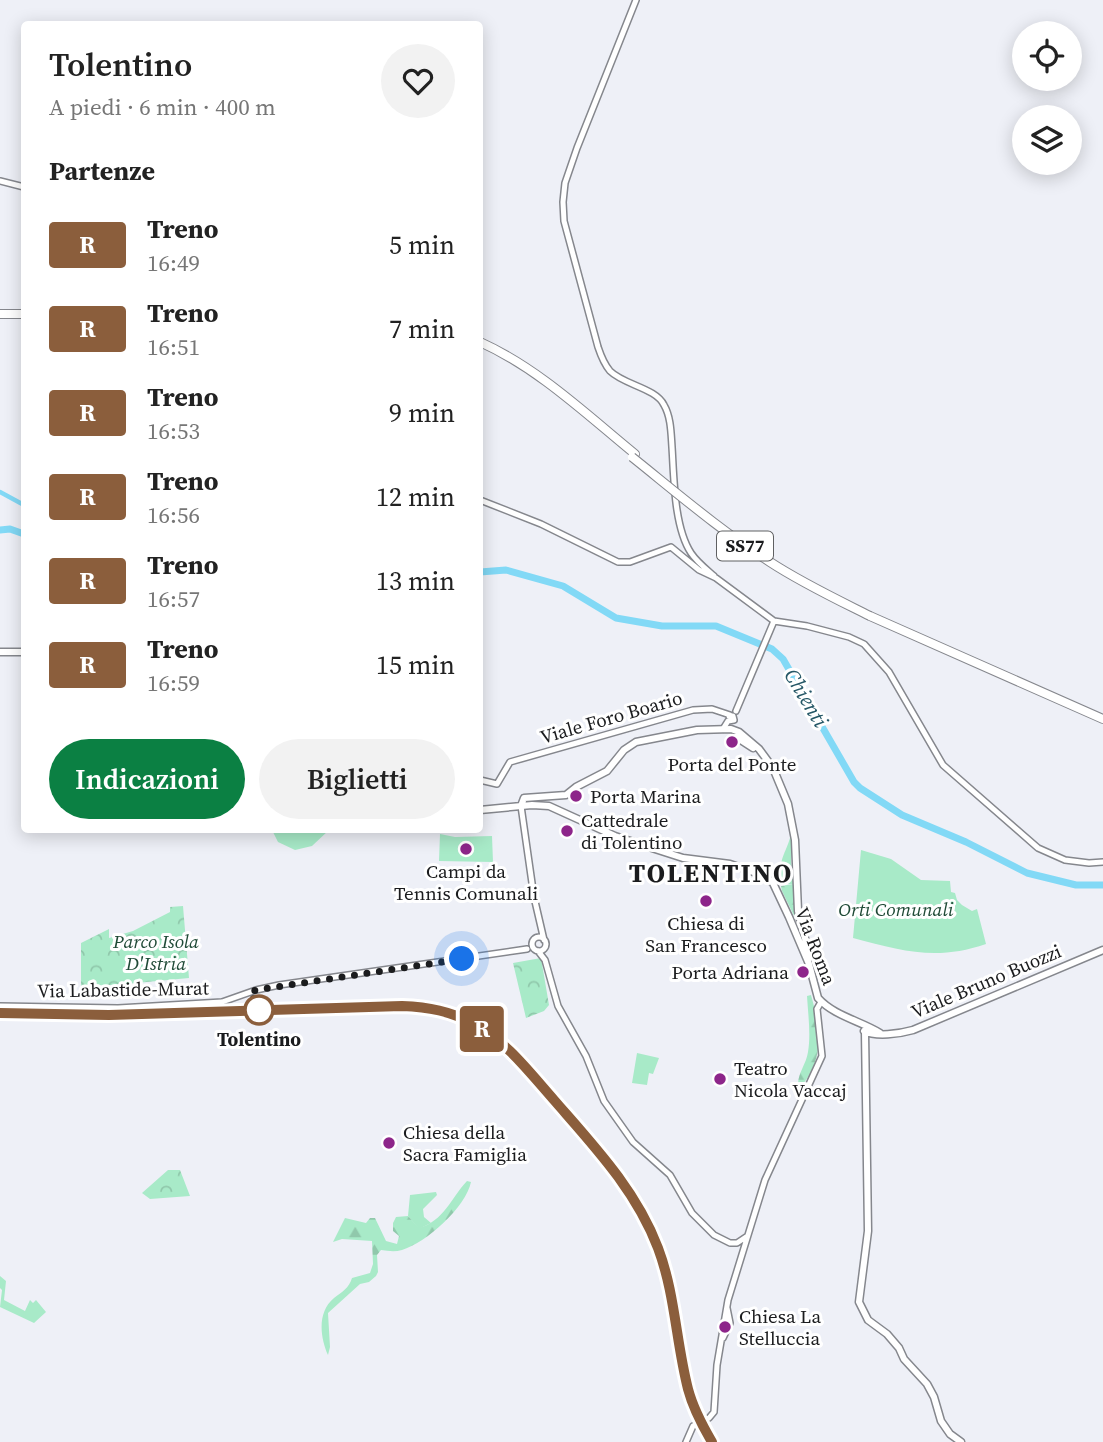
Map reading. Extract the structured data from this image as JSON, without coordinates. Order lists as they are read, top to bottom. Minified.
{"streets":{"highway":["SS77"],"main road":["Via Roma","Viale Bruno Buozzi"],"street":["Viale Foro Boario","Via Labastide-Murat"]},"crossings":[["Via Roma","Viale Bruno Buozzi"]],"districts":["TOLENTINO"],"water":["Chienti"],"parks":["Orti Comunali","Parco Isola D'Istria"],"places":["Porta del Ponte","Porta Marina","Cattedrale di Tolentino","Campi da Tennis Comunali","Chiesa di San Francesco","Porta Adriana","Tolentino","Teatro Nicola Vaccaj","Chiesa della Sacra Famiglia","Chiesa La Stelluccia"],"page":{"on_map":"R","heading":[["Tolentino","A piedi · 6 min · 400 m"],"Partenze"],"list":[{"mark":"R","name":"Treno","note":"16:49","value":"5 min"},{"mark":"R","name":"Treno","note":"16:51","value":"7 min"},{"mark":"R","name":"Treno","note":"16:53","value":"9 min"},{"mark":"R","name":"Treno","note":"16:56","value":"12 min"},{"mark":"R","name":"Treno","note":"16:57","value":"13 min"},{"mark":"R","name":"Treno","note":"16:59","value":"15 min"}],"buttons":["Indicazioni","Biglietti"]}}
